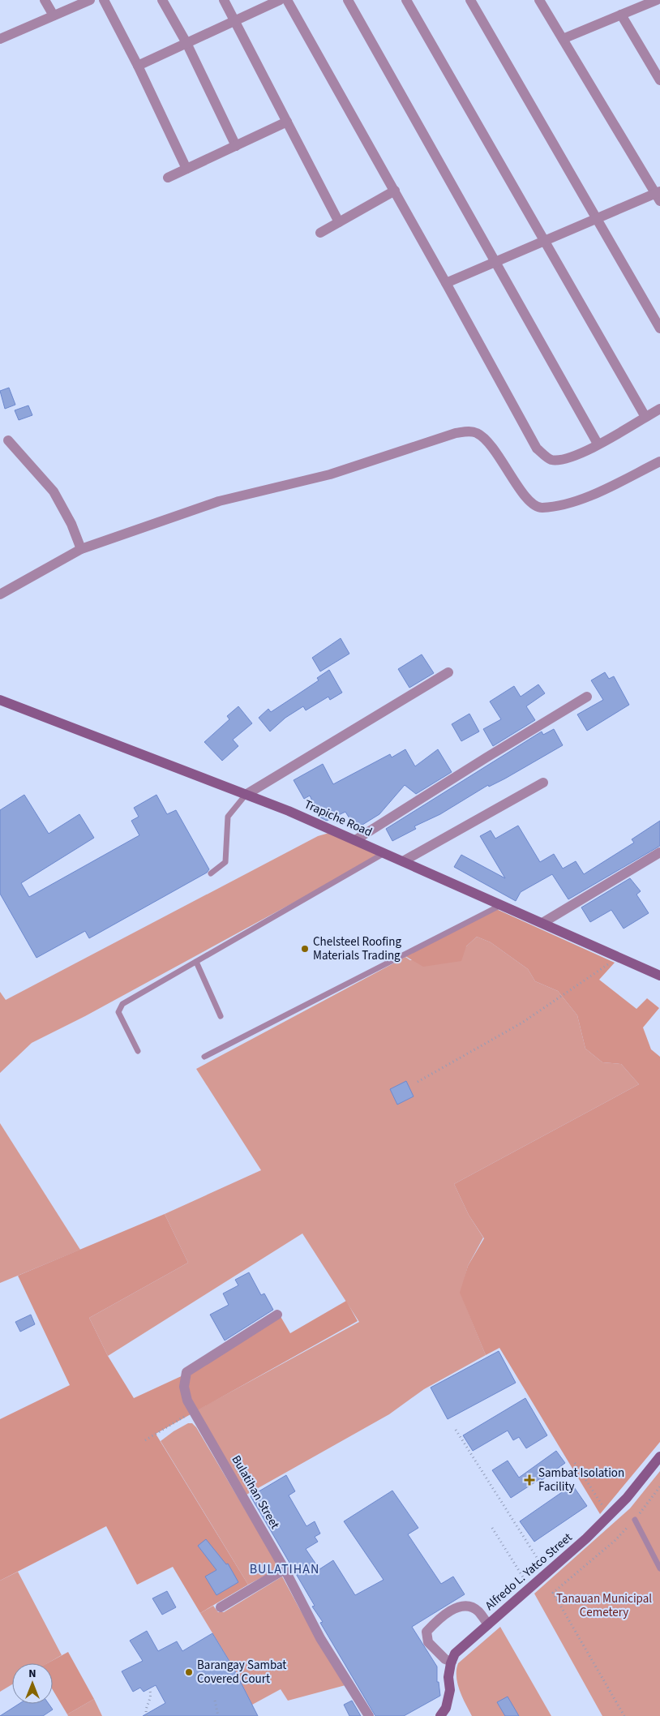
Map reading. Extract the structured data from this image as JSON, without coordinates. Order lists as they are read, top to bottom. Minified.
{"streets":{"street":["Trapiche Road","Bulatihan Street","Alfredo L. Yatco Street"]},"districts":["BULATIHAN"],"parks":["Tanauan Municipal Cemetery"],"places":{"other":["Chelsteel Roofing Materials Trading","Barangay Sambat Covered Court"],"health":["Sambat Isolation Facility"]},"north":"top"}
